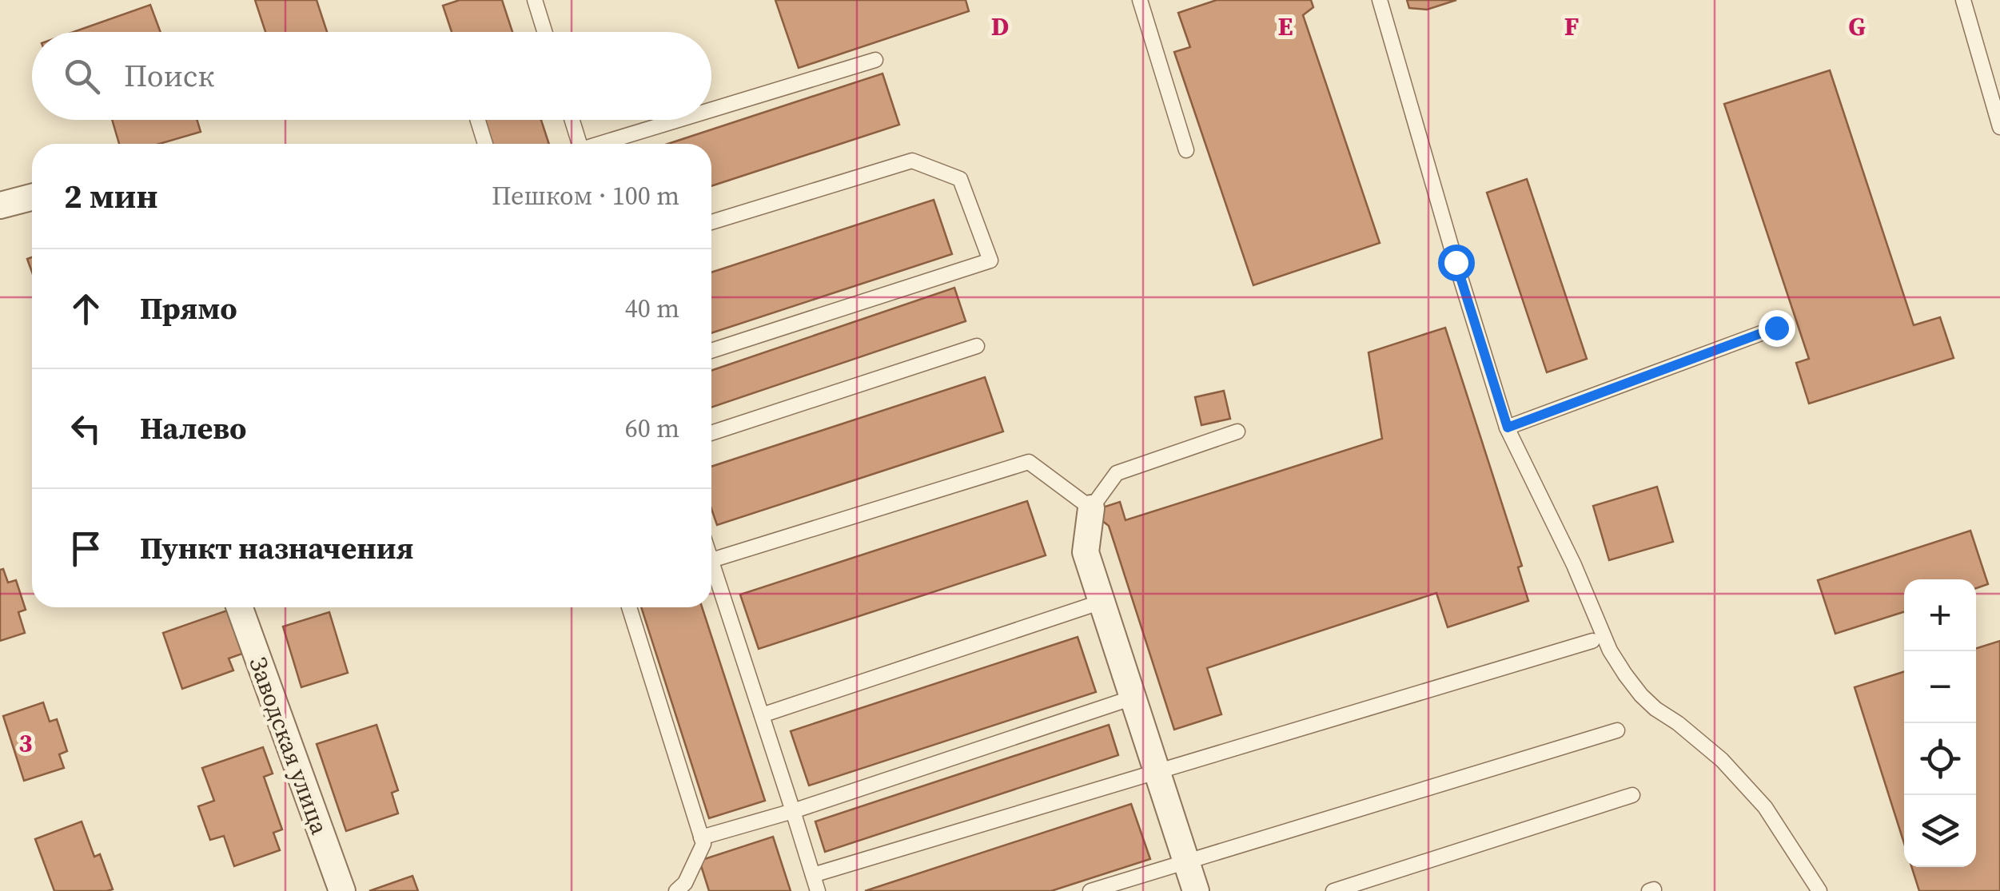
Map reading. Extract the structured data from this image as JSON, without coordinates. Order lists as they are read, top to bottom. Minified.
{"streets":{"street":["Заводская улица"]},"page":{"search":"Поиск","heading":["2 мин","Пешком · 100 m"],"list":[["Прямо","40 m"],["Налево","60 m"],"Пункт назначения"],"map_buttons":["+","−"]},"grid":{"columns":["D","E","F","G"],"rows":["3"]}}
